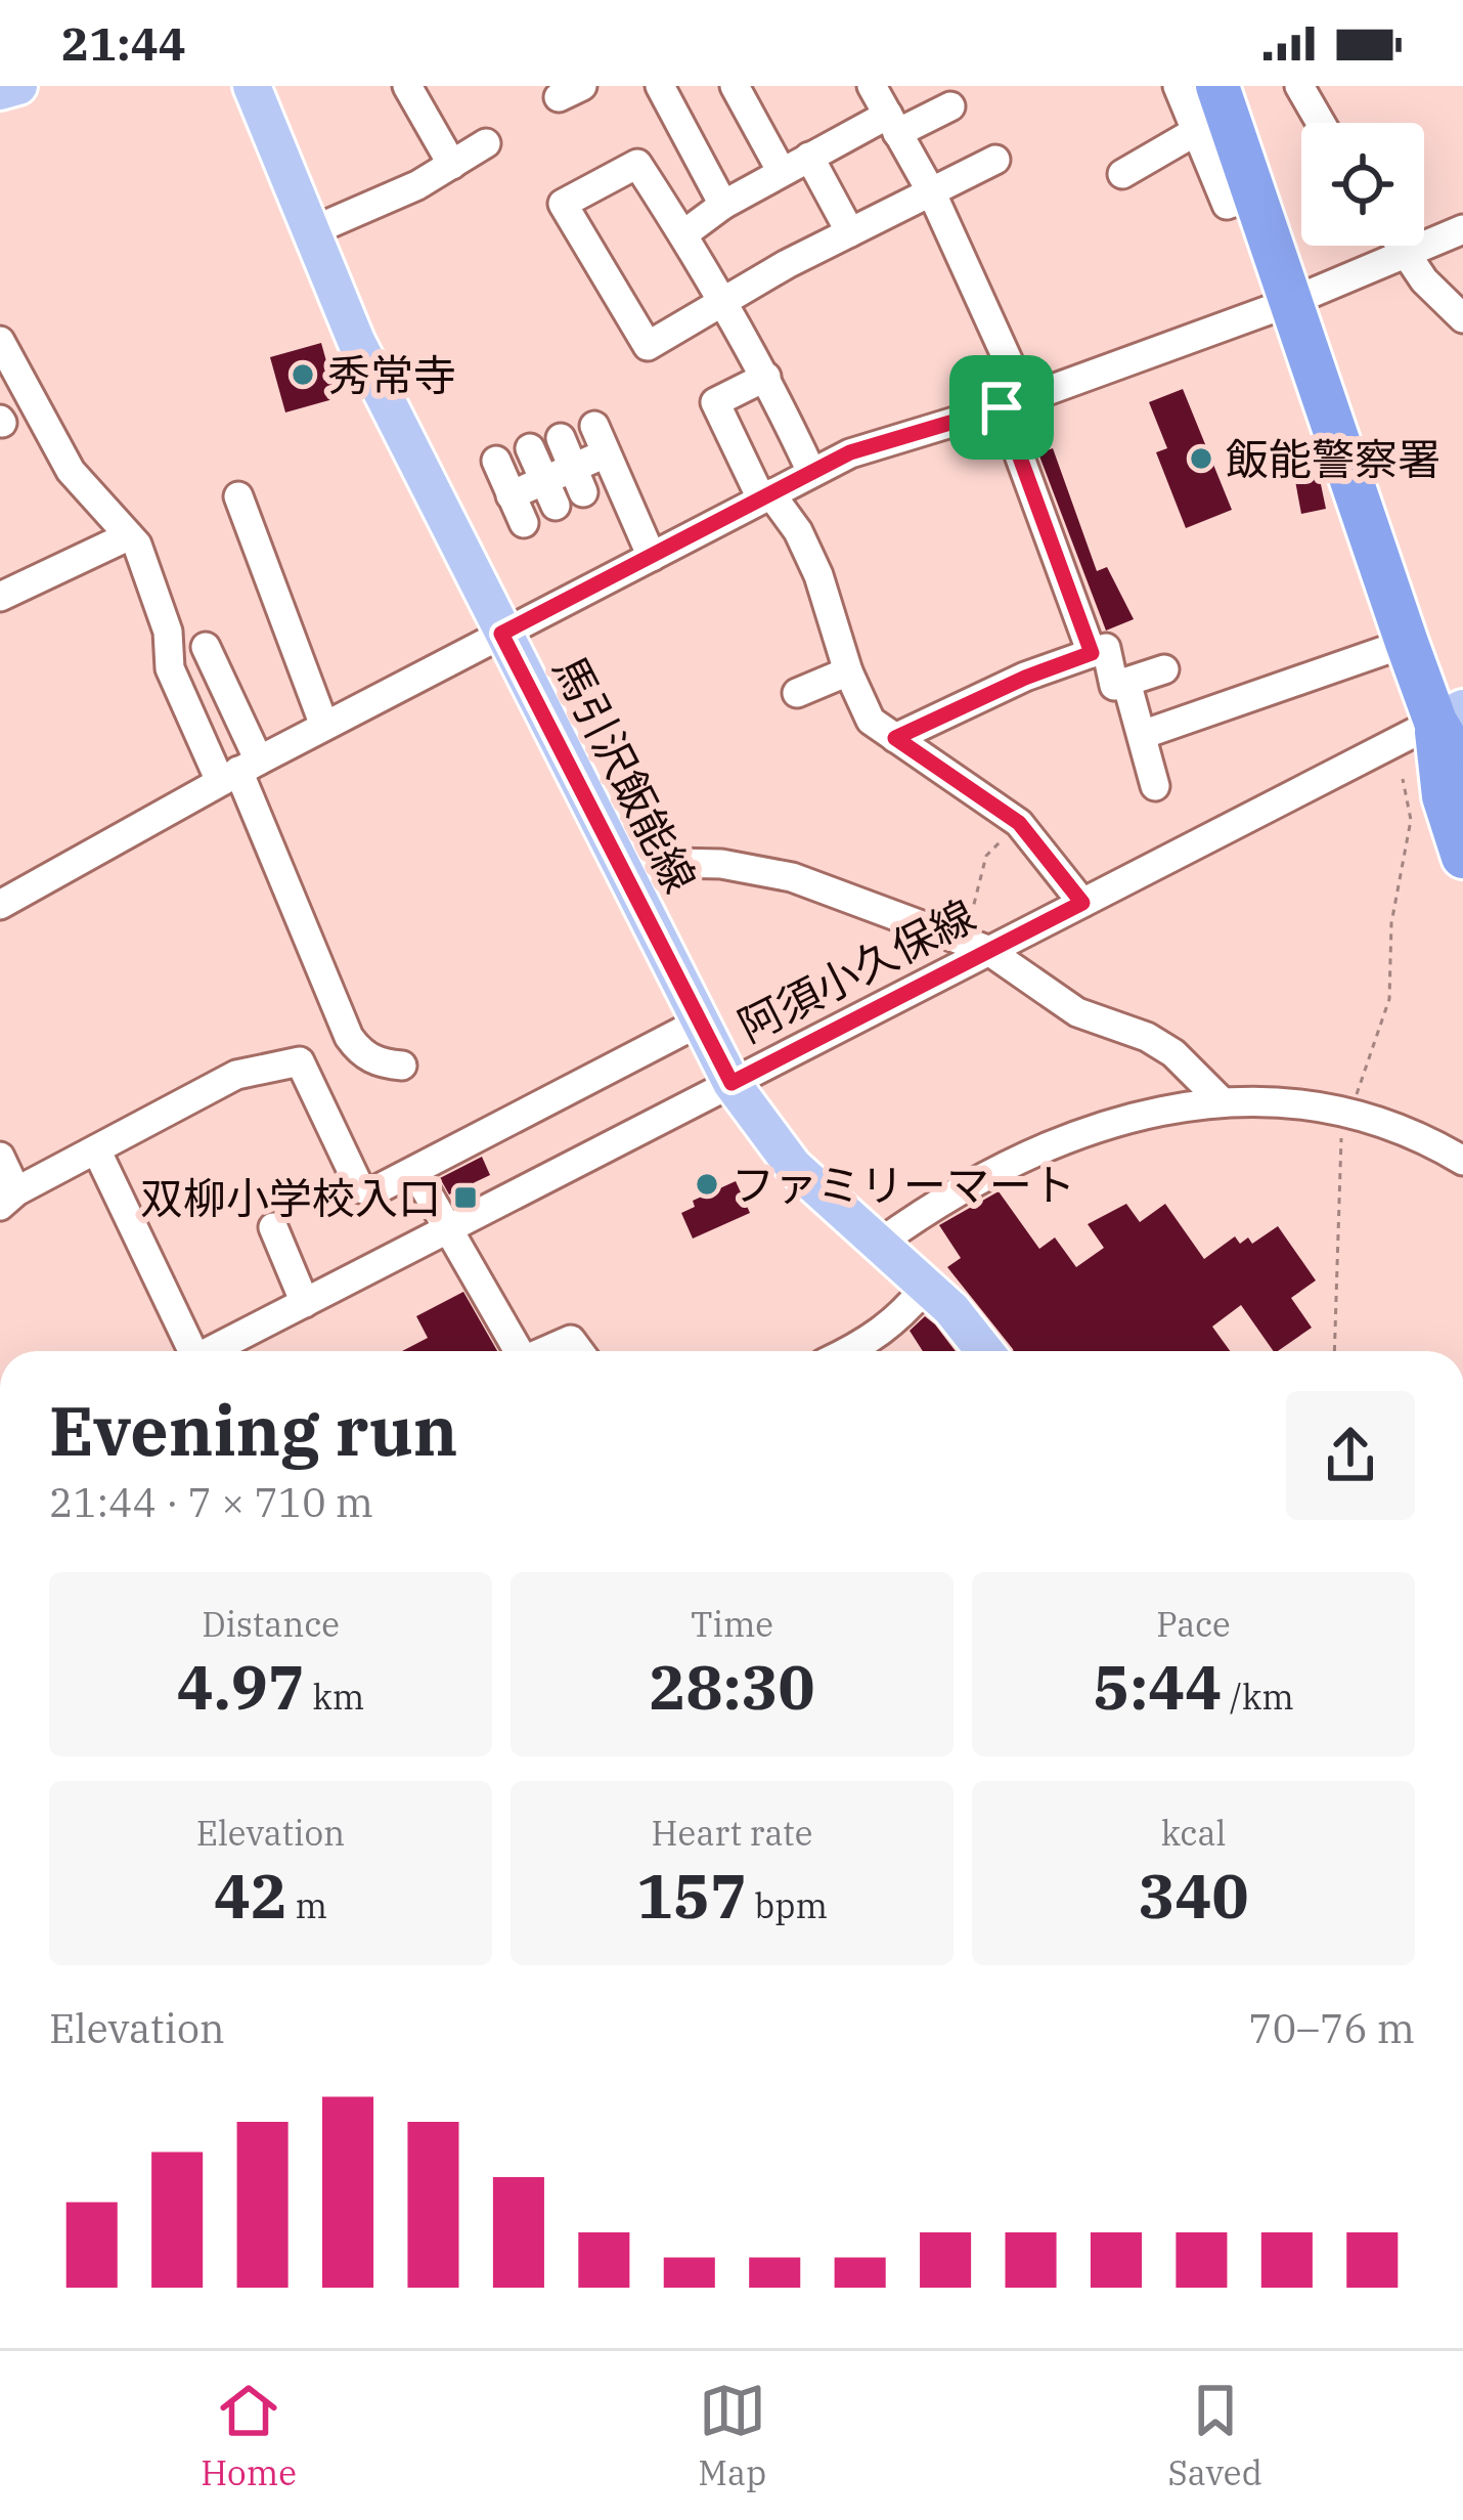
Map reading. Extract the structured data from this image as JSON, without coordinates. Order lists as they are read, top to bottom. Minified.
{"streets":{"main road":["馬引沢飯能線"],"street":["阿須小久保線"]},"crossings":[["馬引沢飯能線","阿須小久保線"]],"places":{"other":["秀常寺","飯能警察署","ファミリーマート"],"transit":["双柳小学校入口"]},"page":{"status":"21:44","heading":["Evening run","21:44 · 7 × 710 m"],"stats":[["Distance","4.97 km"],["Time","28:30"],["Pace","5:44 /km"],["Elevation","42 m"],["Heart rate","157 bpm"],["kcal","340"]],"chart":["Elevation","70–76 m"],"tabs":["Home","Map","Saved"]}}
